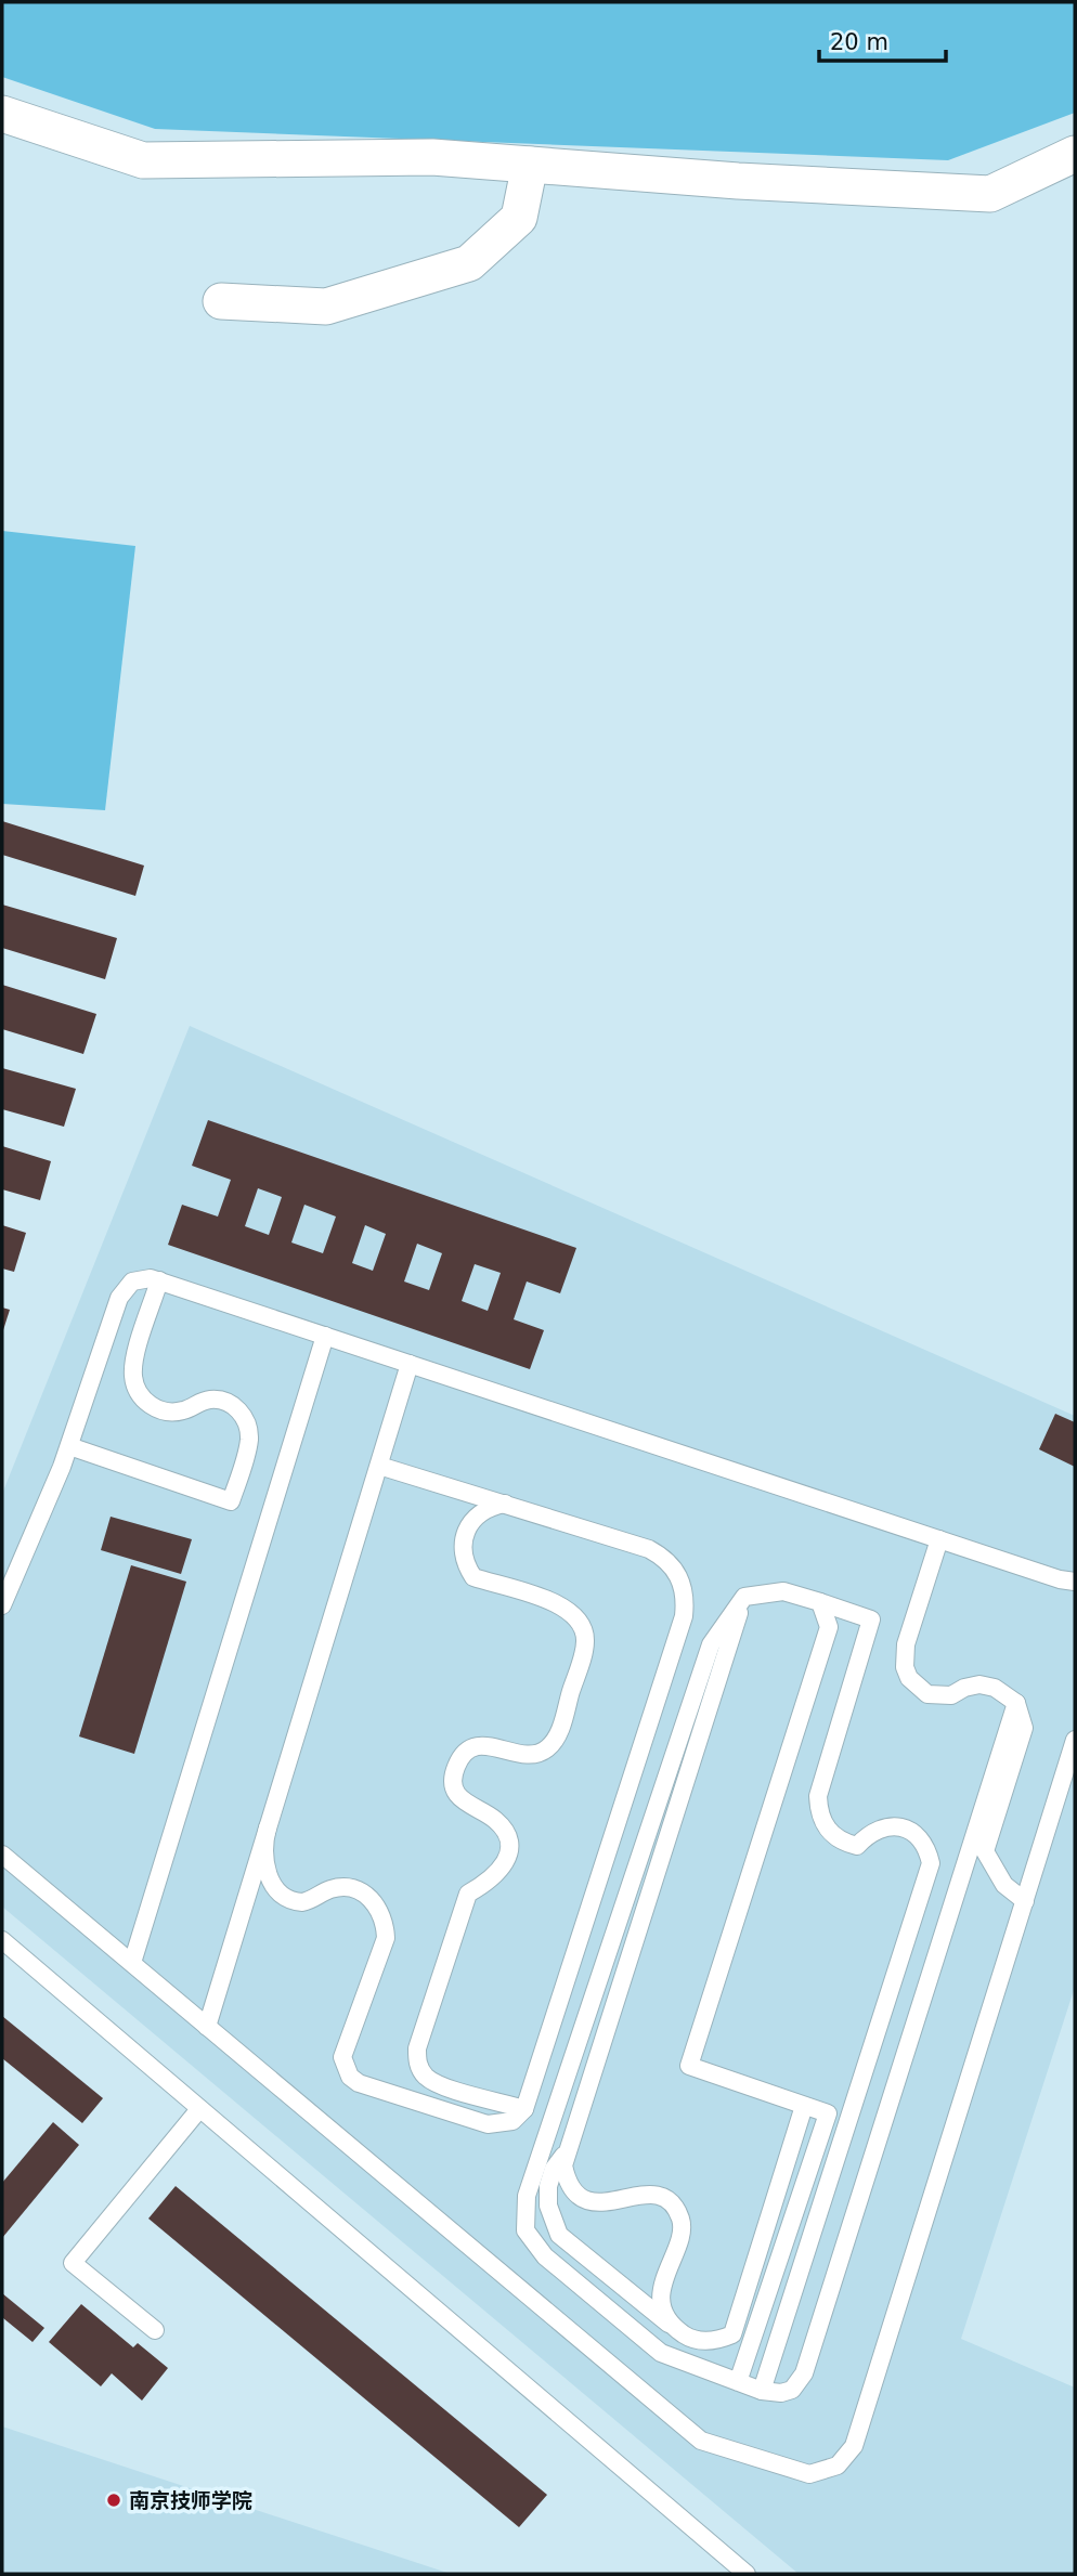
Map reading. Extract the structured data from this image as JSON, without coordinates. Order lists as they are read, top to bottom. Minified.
{"places":["南京技师学院"],"scale_bar":"20 m"}
